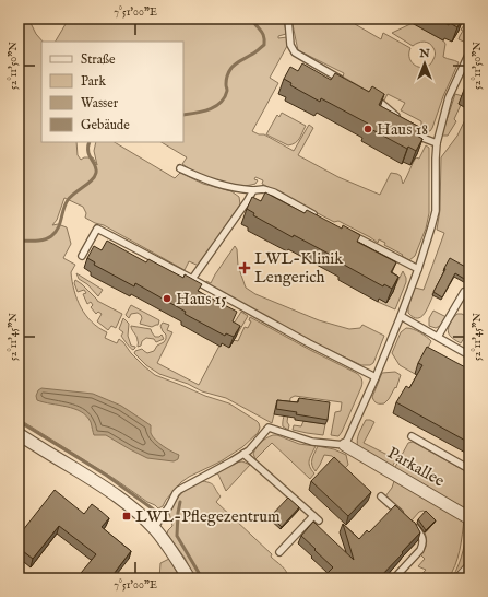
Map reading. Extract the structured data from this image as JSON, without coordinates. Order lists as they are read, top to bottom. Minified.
{"streets":{"street":["Parkallee"]},"places":{"other":["Haus 18","Haus 15"],"health":["LWL-Klinik Lengerich"],"transit":["LWL-Pflegezentrum"]},"legend":["Straße","Park","Wasser","Gebäude"],"north":"top","coordinates":["7°51'00\"E","52°11'50\"N","52°11'45\"N"]}
